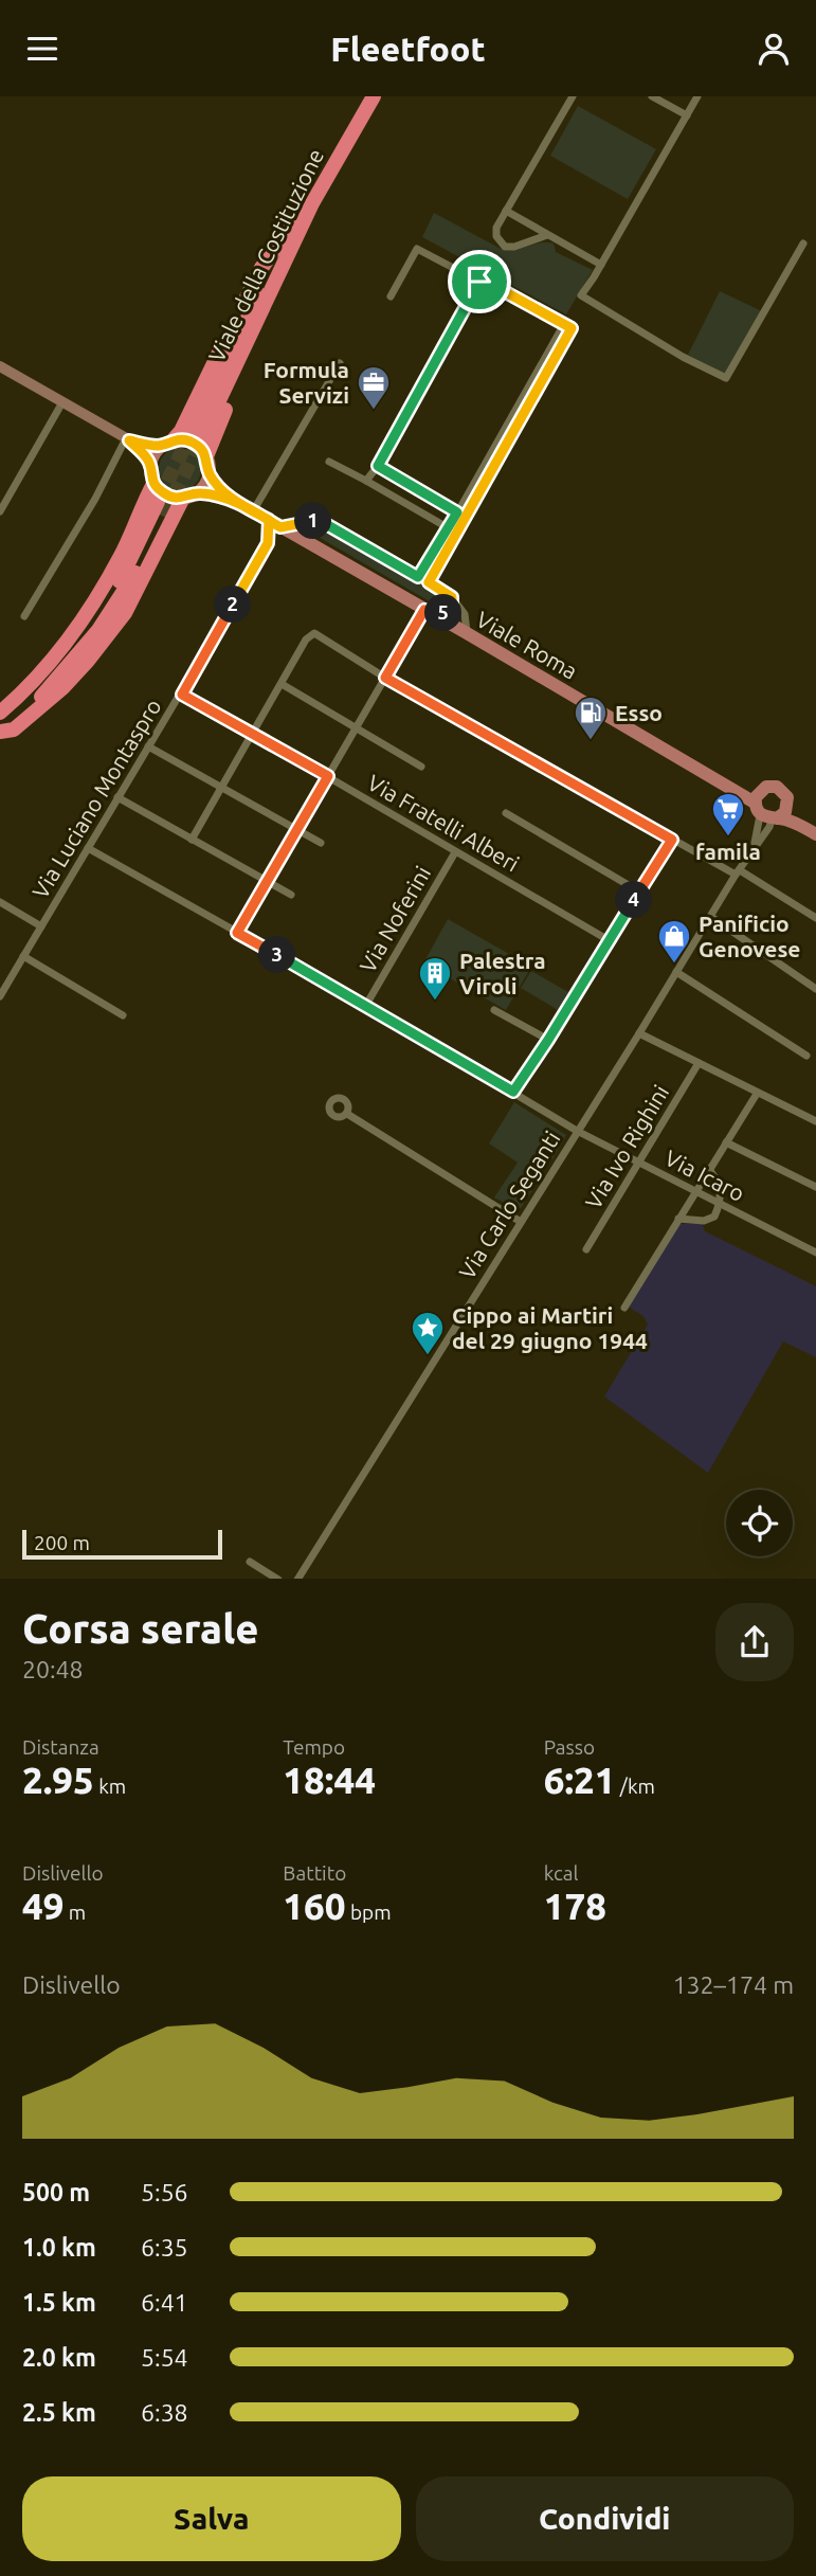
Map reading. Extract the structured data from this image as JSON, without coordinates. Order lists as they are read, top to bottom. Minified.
{"streets":{"highway":["Viale della Costituzione"],"main road":["Viale Roma"],"street":["Via Luciano Montaspro","Via Fratelli Alberi","Via Noferini","Via Ivo Righini","Via Icaro","Via Carlo Seganti"]},"crossings":[["Viale Roma","Via Luciano Montaspro"],["Viale Roma","Via Carlo Seganti"],["Via Luciano Montaspro","Via Fratelli Alberi"],["Via Luciano Montaspro","Via Icaro"],["Via Fratelli Alberi","Via Noferini"],["Via Noferini","Via Icaro"],["Via Ivo Righini","Via Icaro"],["Via Icaro","Via Carlo Seganti"]],"places":{"office":["Formula Servizi"],"fuel station":["Esso"],"supermarket":["famila"],"shop":["Panificio Genovese"],"building":["Palestra Viroli"],"place":["Cippo ai Martiri del 29 giugno 1944"]},"scale_bar":"200 m","page":{"header":"Fleetfoot","pins":["1","2","5","4","3"],"scale":"200 m","heading":["Corsa serale","20:48"],"stats":[["Distanza","2.95 km"],["Tempo","18:44"],["Passo","6:21 /km"],["Dislivello","49 m"],["Battito","160 bpm"],["kcal","178"]],"chart":["Dislivello","132–174 m"],"list":[{"name":"500 m","note":"5:56"},{"name":"1.0 km","note":"6:35"},{"name":"1.5 km","note":"6:41"},{"name":"2.0 km","note":"5:54"},{"name":"2.5 km","note":"6:38"}],"buttons":["Salva","Condividi"]}}
